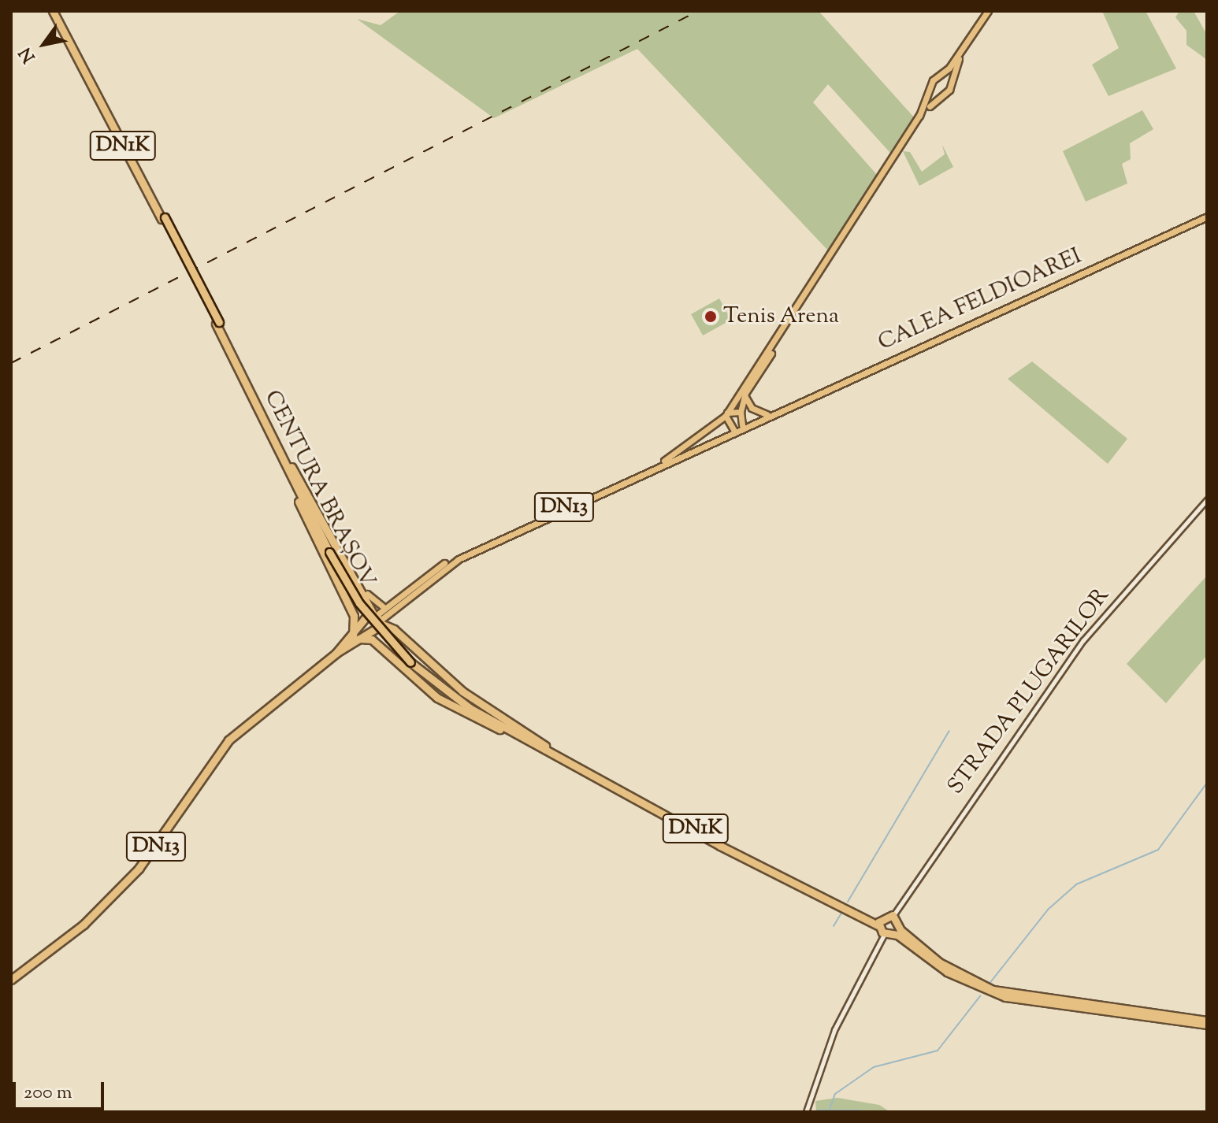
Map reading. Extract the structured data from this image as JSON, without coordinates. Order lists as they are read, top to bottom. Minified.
{"streets":{"highway":["DN1K","CALEA FELDIOAREI","CENTURA BRAȘOV","DN13"],"street":["STRADA PLUGARILOR"]},"crossings":[["DN1K","CENTURA BRAȘOV"],["CALEA FELDIOAREI","DN13"]],"places":["Tenis Arena"],"scale_bar":"200 m","north":"bottom left"}
